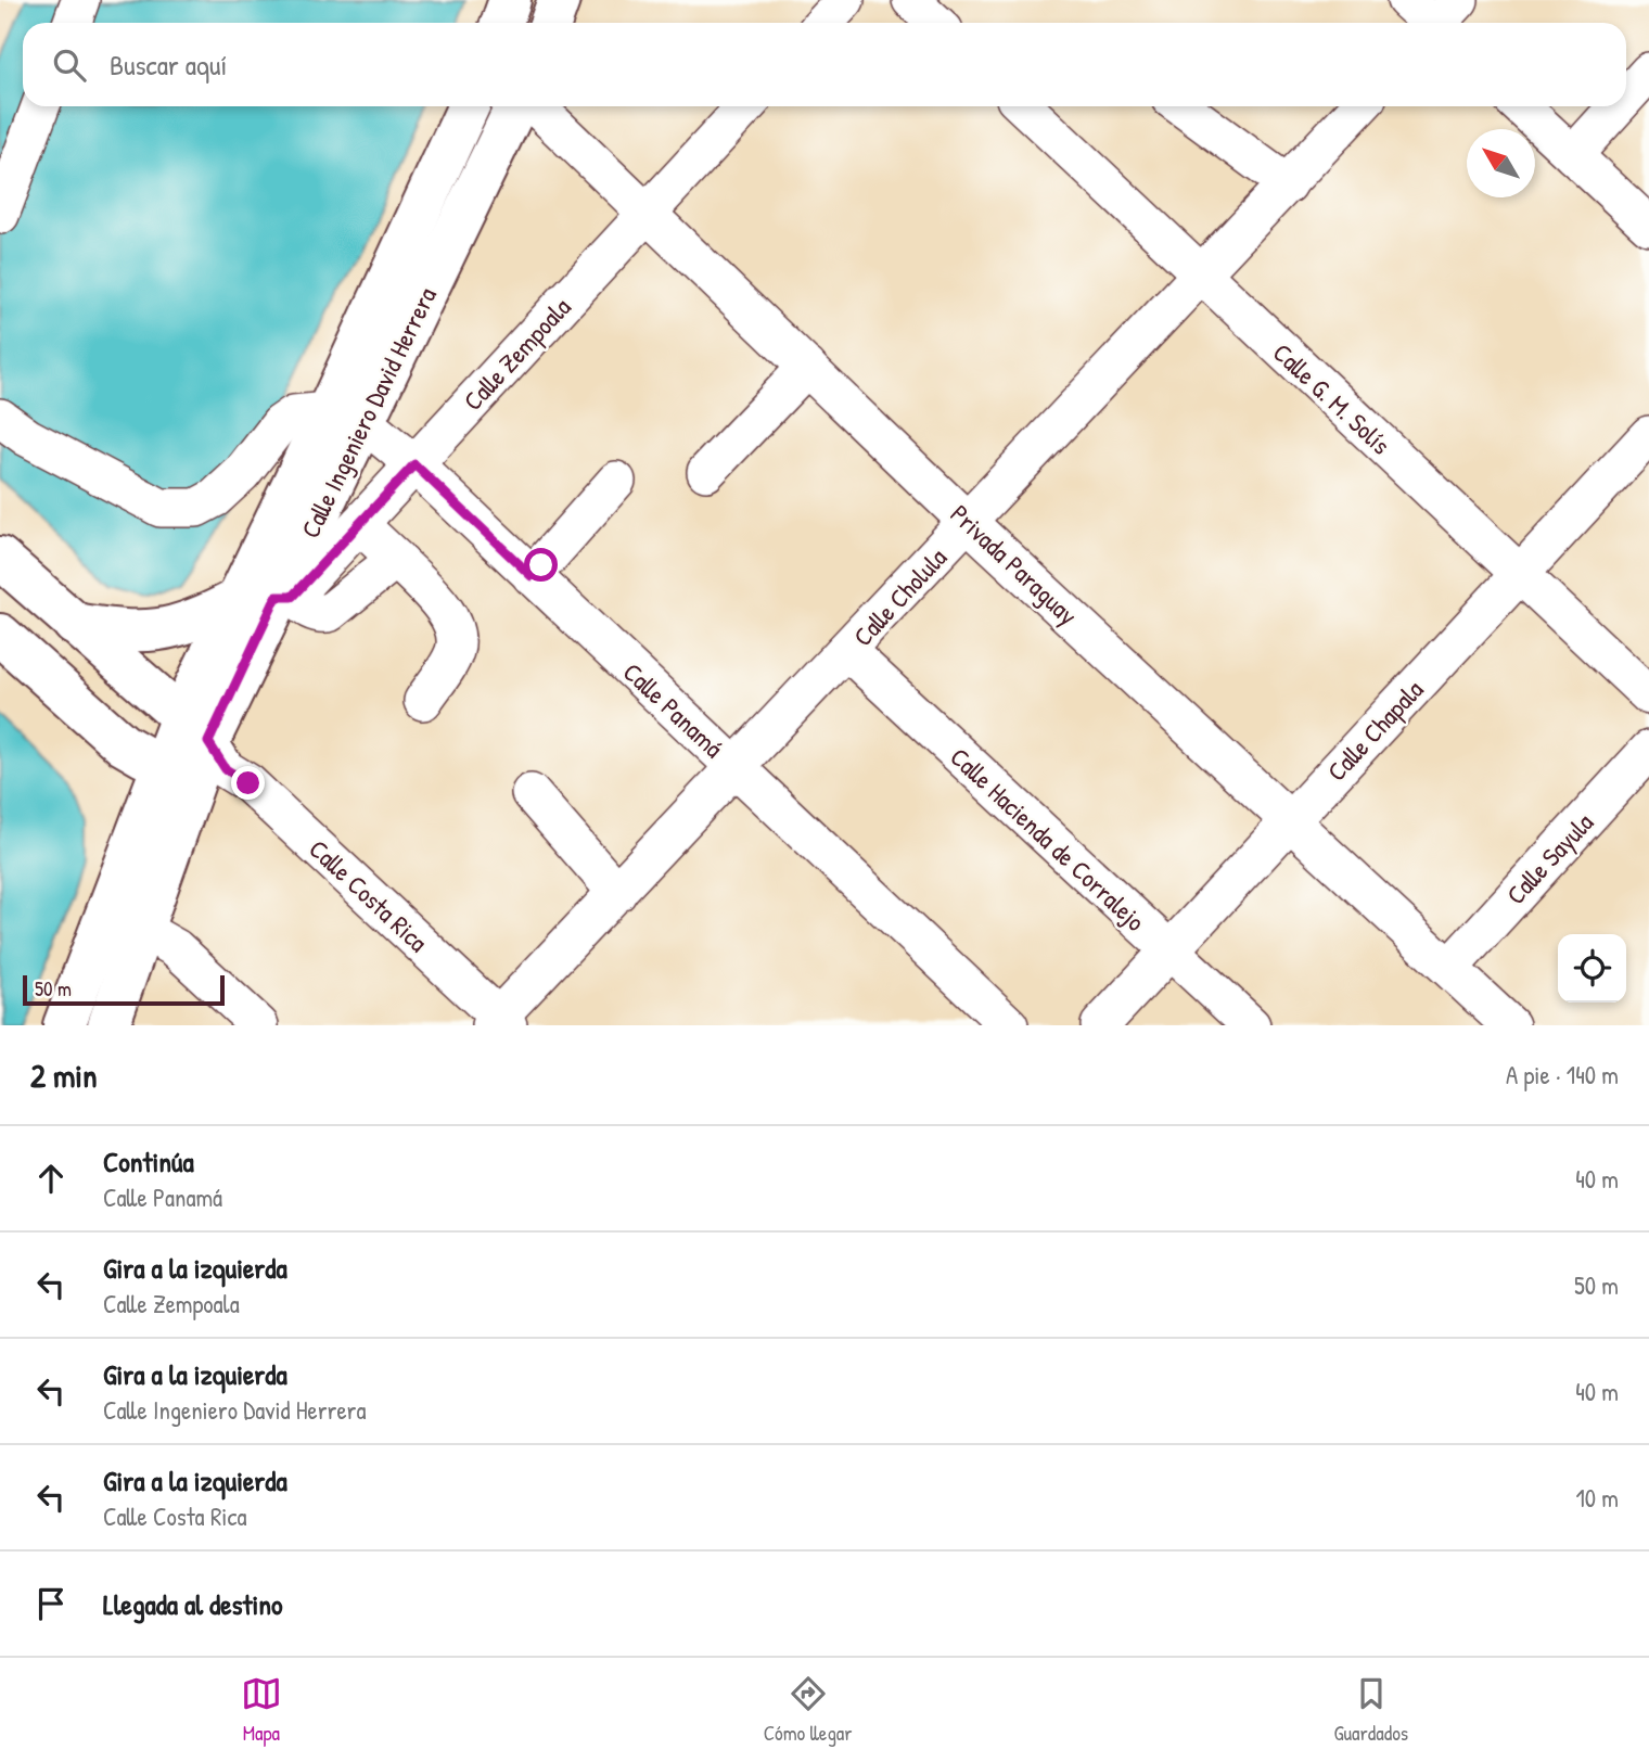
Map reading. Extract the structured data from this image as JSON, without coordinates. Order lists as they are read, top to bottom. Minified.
{"streets":{"main road":["Calle Ingeniero David Herrera","Calle Costa Rica"],"street":["Calle Zempoala","Calle G. M. Solís","Privada Paraguay","Calle Cholula","Calle Panamá","Calle Chapala","Calle Hacienda de Corralejo","Calle Sayula"]},"crossings":[["Calle Zempoala","Calle Ingeniero David Herrera"],["Calle Zempoala","Privada Paraguay"],["Calle Zempoala","Calle Panamá"],["Calle G. M. Solís","Calle Cholula"],["Calle G. M. Solís","Calle Chapala"],["Calle Ingeniero David Herrera","Calle Panamá"],["Calle Ingeniero David Herrera","Calle Costa Rica"],["Privada Paraguay","Calle Cholula"],["Privada Paraguay","Calle Chapala"],["Privada Paraguay","Calle Sayula"],["Calle Cholula","Calle Panamá"],["Calle Cholula","Calle Hacienda de Corralejo"],["Calle Cholula","Calle Costa Rica"],["Calle Chapala","Calle Hacienda de Corralejo"]],"scale_bar":"50 m","north":"top left","page":{"search":"Buscar aquí","scale":"50 m","heading":["2 min","A pie · 140 m"],"list":[["Continúa","Calle Panamá","40 m"],["Gira a la izquierda","Calle Zempoala","50 m"],["Gira a la izquierda","Calle Ingeniero David Herrera","40 m"],["Gira a la izquierda","Calle Costa Rica","10 m"],"Llegada al destino"],"nav":["Mapa","Cómo llegar","Guardados"]}}
